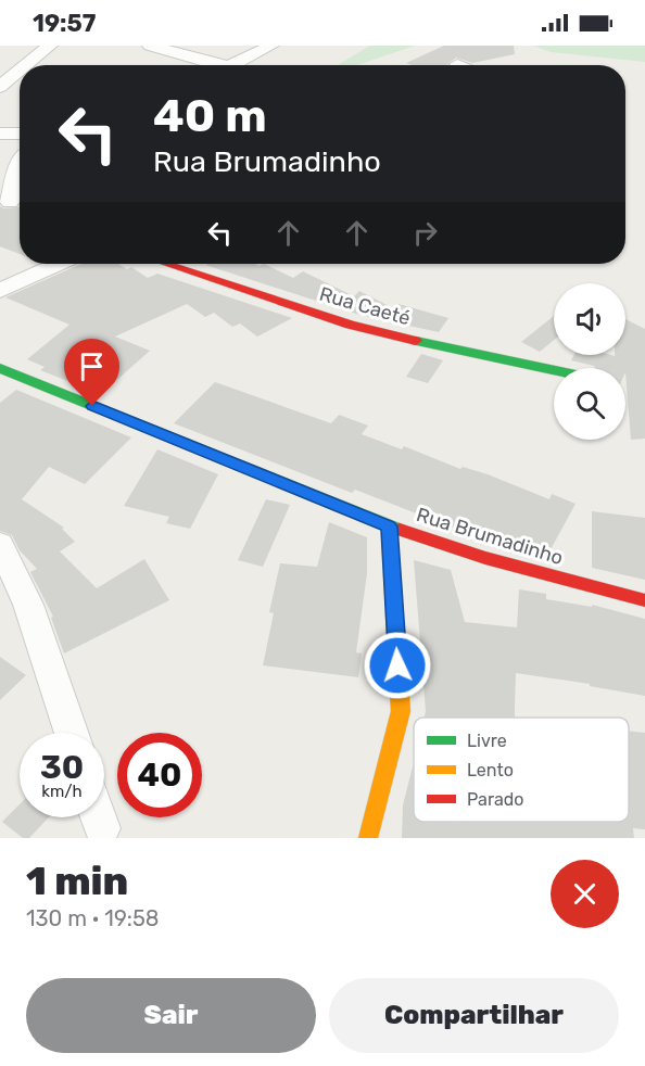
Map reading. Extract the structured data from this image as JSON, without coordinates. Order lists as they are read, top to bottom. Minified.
{"streets":{"street":["Rua Caeté","Rua Brumadinho"]},"legend":["Livre","Lento","Parado"],"page":{"status":"19:57","turn":["40 m","Rua Brumadinho"],"speed":"30 km/h","limit":"40","heading":["1 min","130 m · 19:58"],"buttons":["Sair","Compartilhar"]}}
